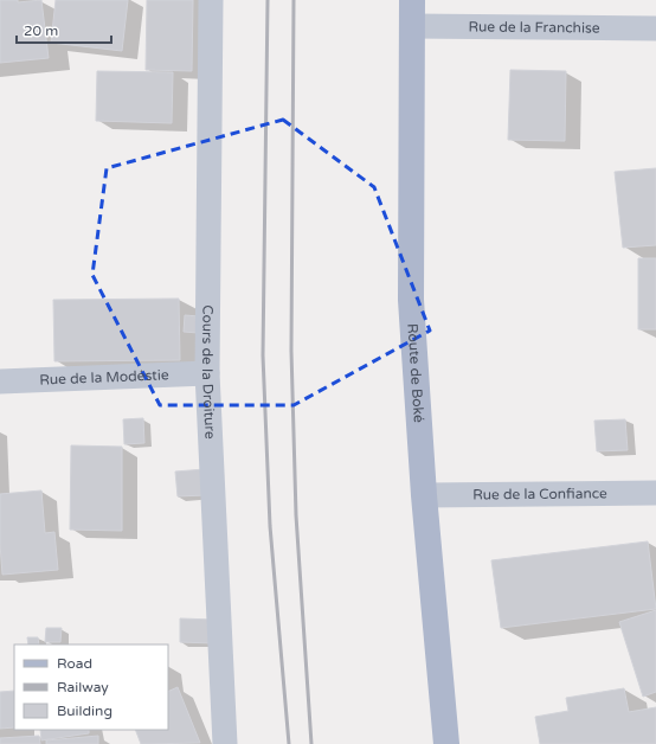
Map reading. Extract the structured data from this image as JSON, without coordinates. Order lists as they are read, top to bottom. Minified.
{"streets":{"main road":["Route de Boké"],"street":["Rue de la Franchise","Cours de la Droiture","Rue de la Modéstie","Rue de la Confiance"]},"crossings":[["Rue de la Franchise","Route de Boké"],["Cours de la Droiture","Rue de la Modéstie"],["Route de Boké","Rue de la Confiance"]],"legend":["Road","Railway","Building"],"scale_bar":"20 m"}
